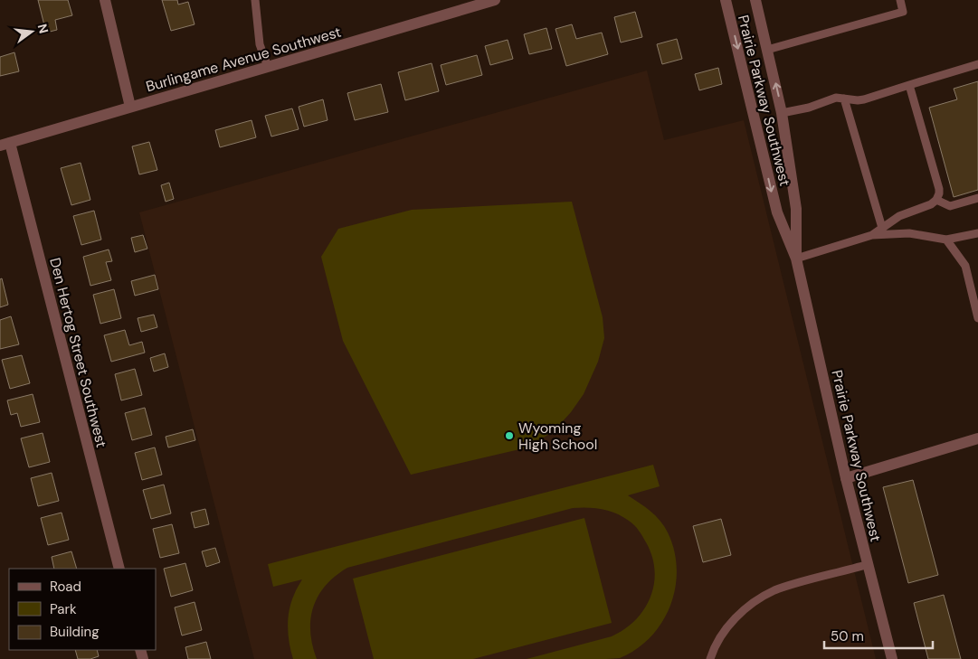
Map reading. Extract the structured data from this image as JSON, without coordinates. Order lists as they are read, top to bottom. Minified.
{"streets":{"street":["Burlingame Avenue Southwest","Prairie Parkway Southwest","Den Hertog Street Southwest"]},"crossings":[["Burlingame Avenue Southwest","Den Hertog Street Southwest"]],"places":["Wyoming High School"],"legend":["Road","Park","Building"],"scale_bar":"50 m","north":"right"}
